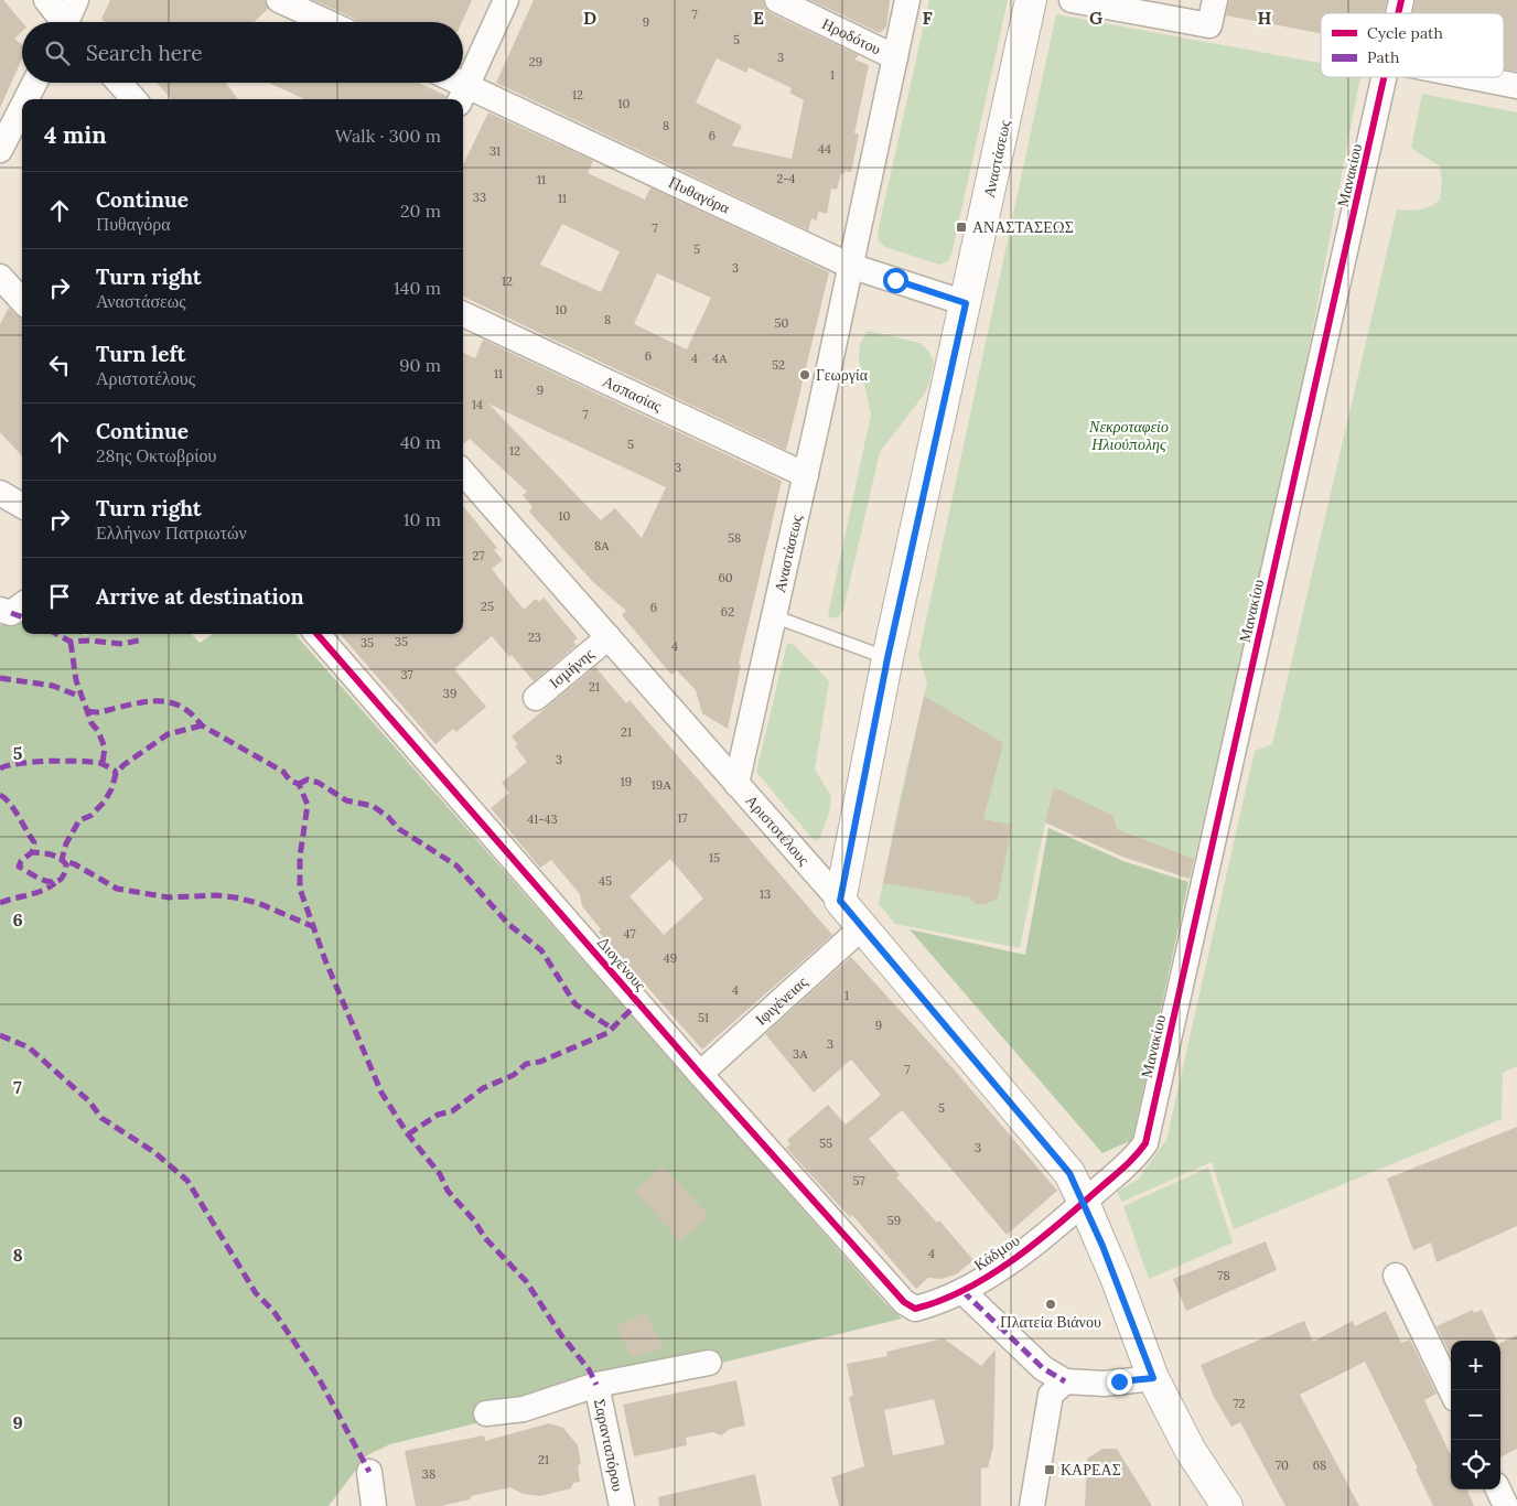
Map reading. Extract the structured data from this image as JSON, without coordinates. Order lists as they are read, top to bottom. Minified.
{"streets":{"street":["Ηροδότου","Αναστάσεως","Μανακίου","Πυθαγόρα","Ασπασίας","Ισμήνης","Αριστοτέλους","Διογένους","Ιφιγένειας","Κάδμου","Σαρανταπόρου"]},"crossings":[["Ηροδότου","Αναστάσεως"],["Αναστάσεως","Πυθαγόρα"],["Αναστάσεως","Ασπασίας"],["Αναστάσεως","Αριστοτέλους"],["Μανακίου","Αριστοτέλους"],["Μανακίου","Κάδμου"],["Ισμήνης","Αριστοτέλους"],["Αριστοτέλους","Ιφιγένειας"],["Αριστοτέλους","Κάδμου"],["Διογένους","Ιφιγένειας"],["Διογένους","Κάδμου"]],"parks":["Νεκροταφείο Ηλιούπολης"],"places":{"transit":["ΑΝΑΣΤΑΣΕΩΣ","ΚΑΡΕΑΣ"],"other":["Γεωργία","Πλατεία Βιάνου"]},"house_numbers":["7","9","5","3","29","1","12","10","8","6","44","31","2-4","11","33","11","7","5","3","12","10","8","50","6","4","4Α","52","11","9","14","7","5","12","3","10","58","8Α","27","60","25","6","62","23","35","35","4","37","21","39","21","3","19","19Α","17","41-43","15","45","13","47","49","4","1","51","9","3","3Α","7","5","55","3","57","59","4","78","72","21","70","68","38"],"legend":["Cycle path","Path"],"page":{"search":"Search here","heading":["4 min","Walk · 300 m"],"list":[["Continue","Πυθαγόρα","20 m"],["Turn right","Αναστάσεως","140 m"],["Turn left","Αριστοτέλους","90 m"],["Continue","28ης Οκτωβρίου","40 m"],["Turn right","Ελλήνων Πατριωτών","10 m"],"Arrive at destination"],"map_buttons":["+","−"]},"grid":{"columns":["D","E","F","G","H"],"rows":["5","6","7","8","9"]}}
